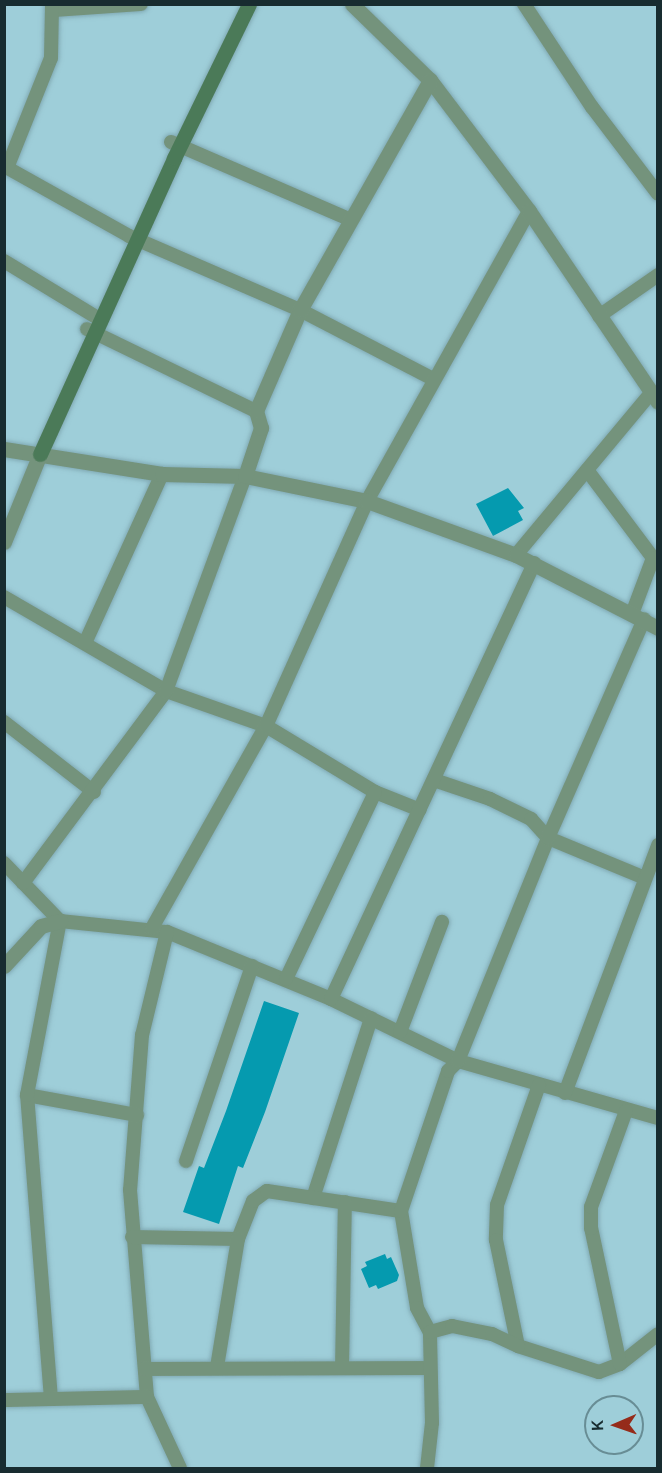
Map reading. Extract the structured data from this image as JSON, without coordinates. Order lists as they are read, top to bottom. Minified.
{"north":"left"}
